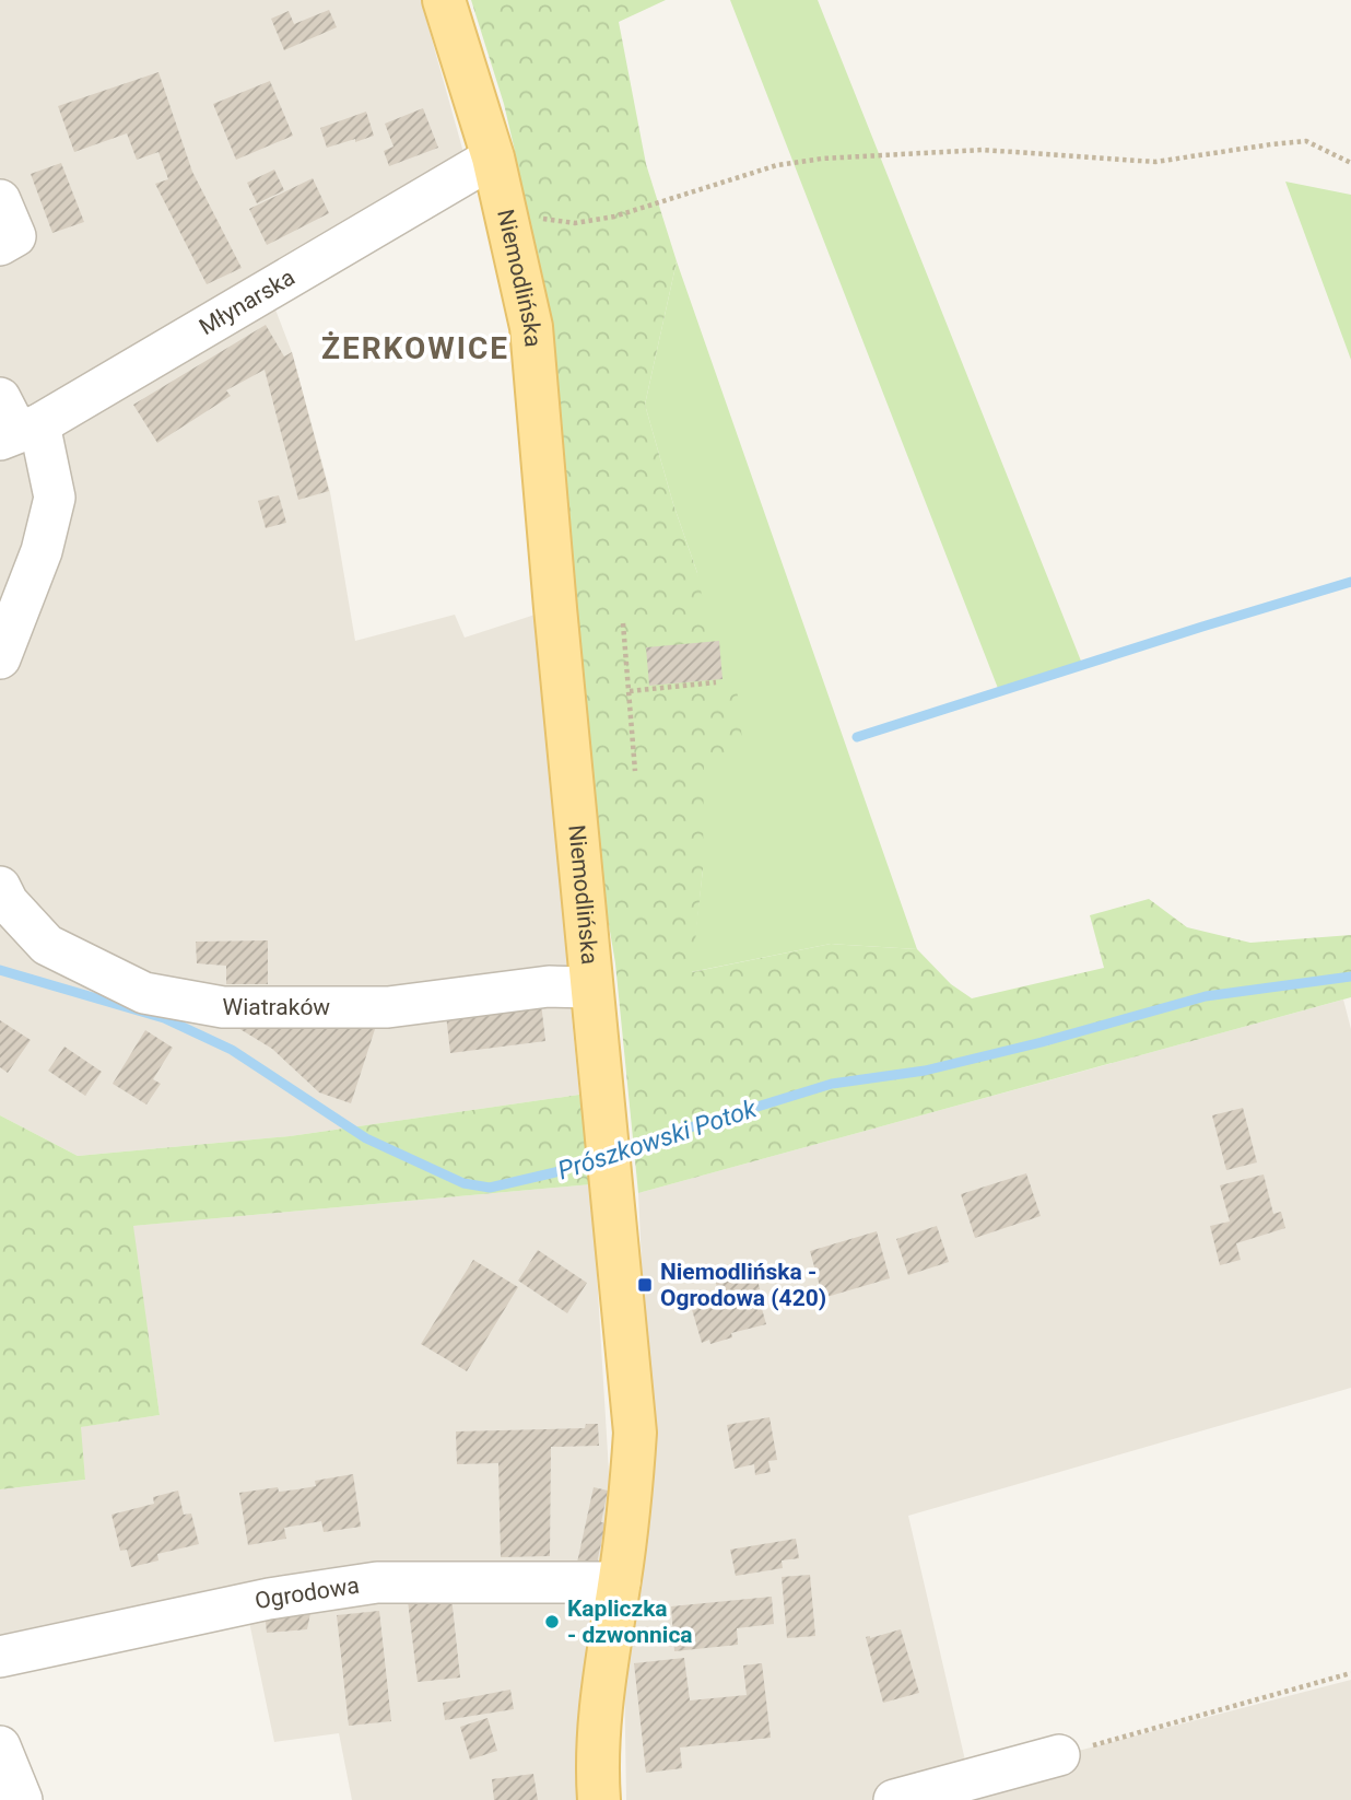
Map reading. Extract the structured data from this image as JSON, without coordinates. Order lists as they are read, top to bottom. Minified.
{"streets":{"main road":["Niemodlińska"],"street":["Młynarska","Wiatraków","Ogrodowa"]},"crossings":[["Niemodlińska","Młynarska"],["Niemodlińska","Wiatraków"],["Niemodlińska","Ogrodowa"]],"districts":["ŻERKOWICE"],"water":["Prószkowski Potok"],"places":{"transit":["Niemodlińska - Ogrodowa (420)"],"other":["Kapliczka - dzwonnica"]}}
